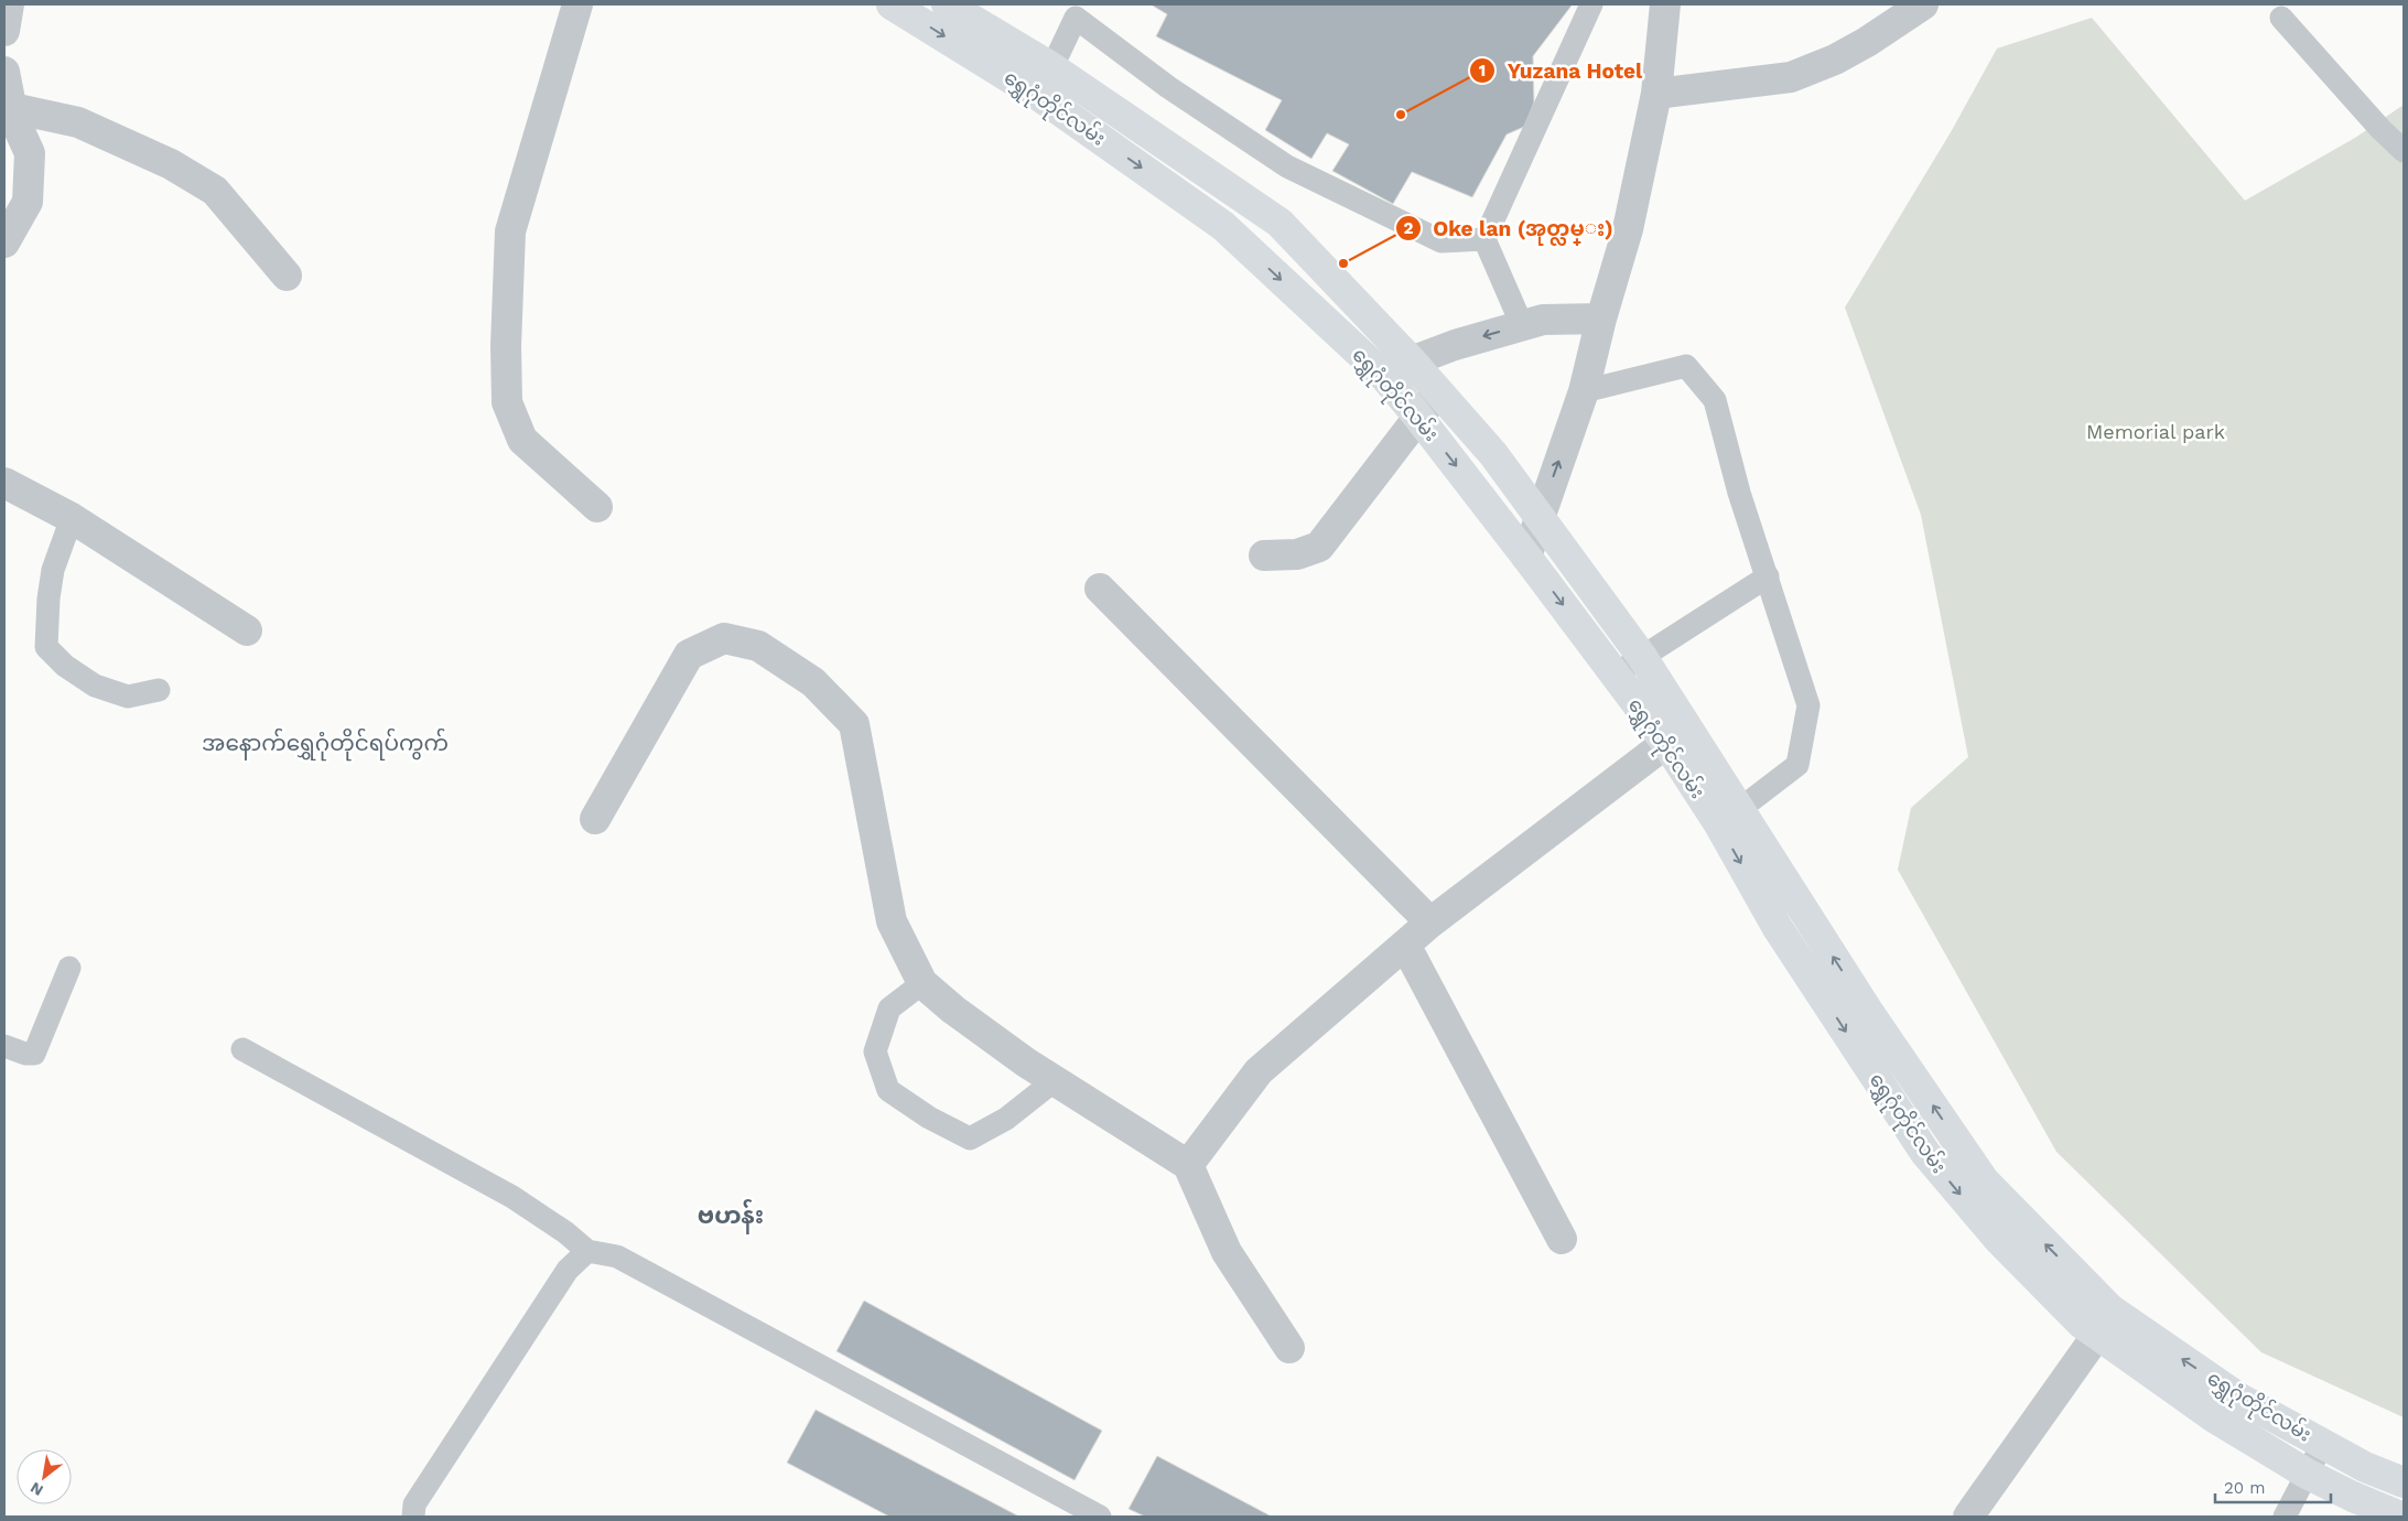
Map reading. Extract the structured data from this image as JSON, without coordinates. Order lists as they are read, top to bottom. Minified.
{"streets":{"main road":["ရွှေဂုံတိုင်လမ်း"]},"districts":["အနောက်ရွှေဂုံတိုင်ရပ်ကွက်","ဗဟန်း"],"parks":["Memorial park"],"places":["Yuzana Hotel","Oke lan (အုတ္လမ္း)"],"scale_bar":"20 m","north":"bottom left"}
